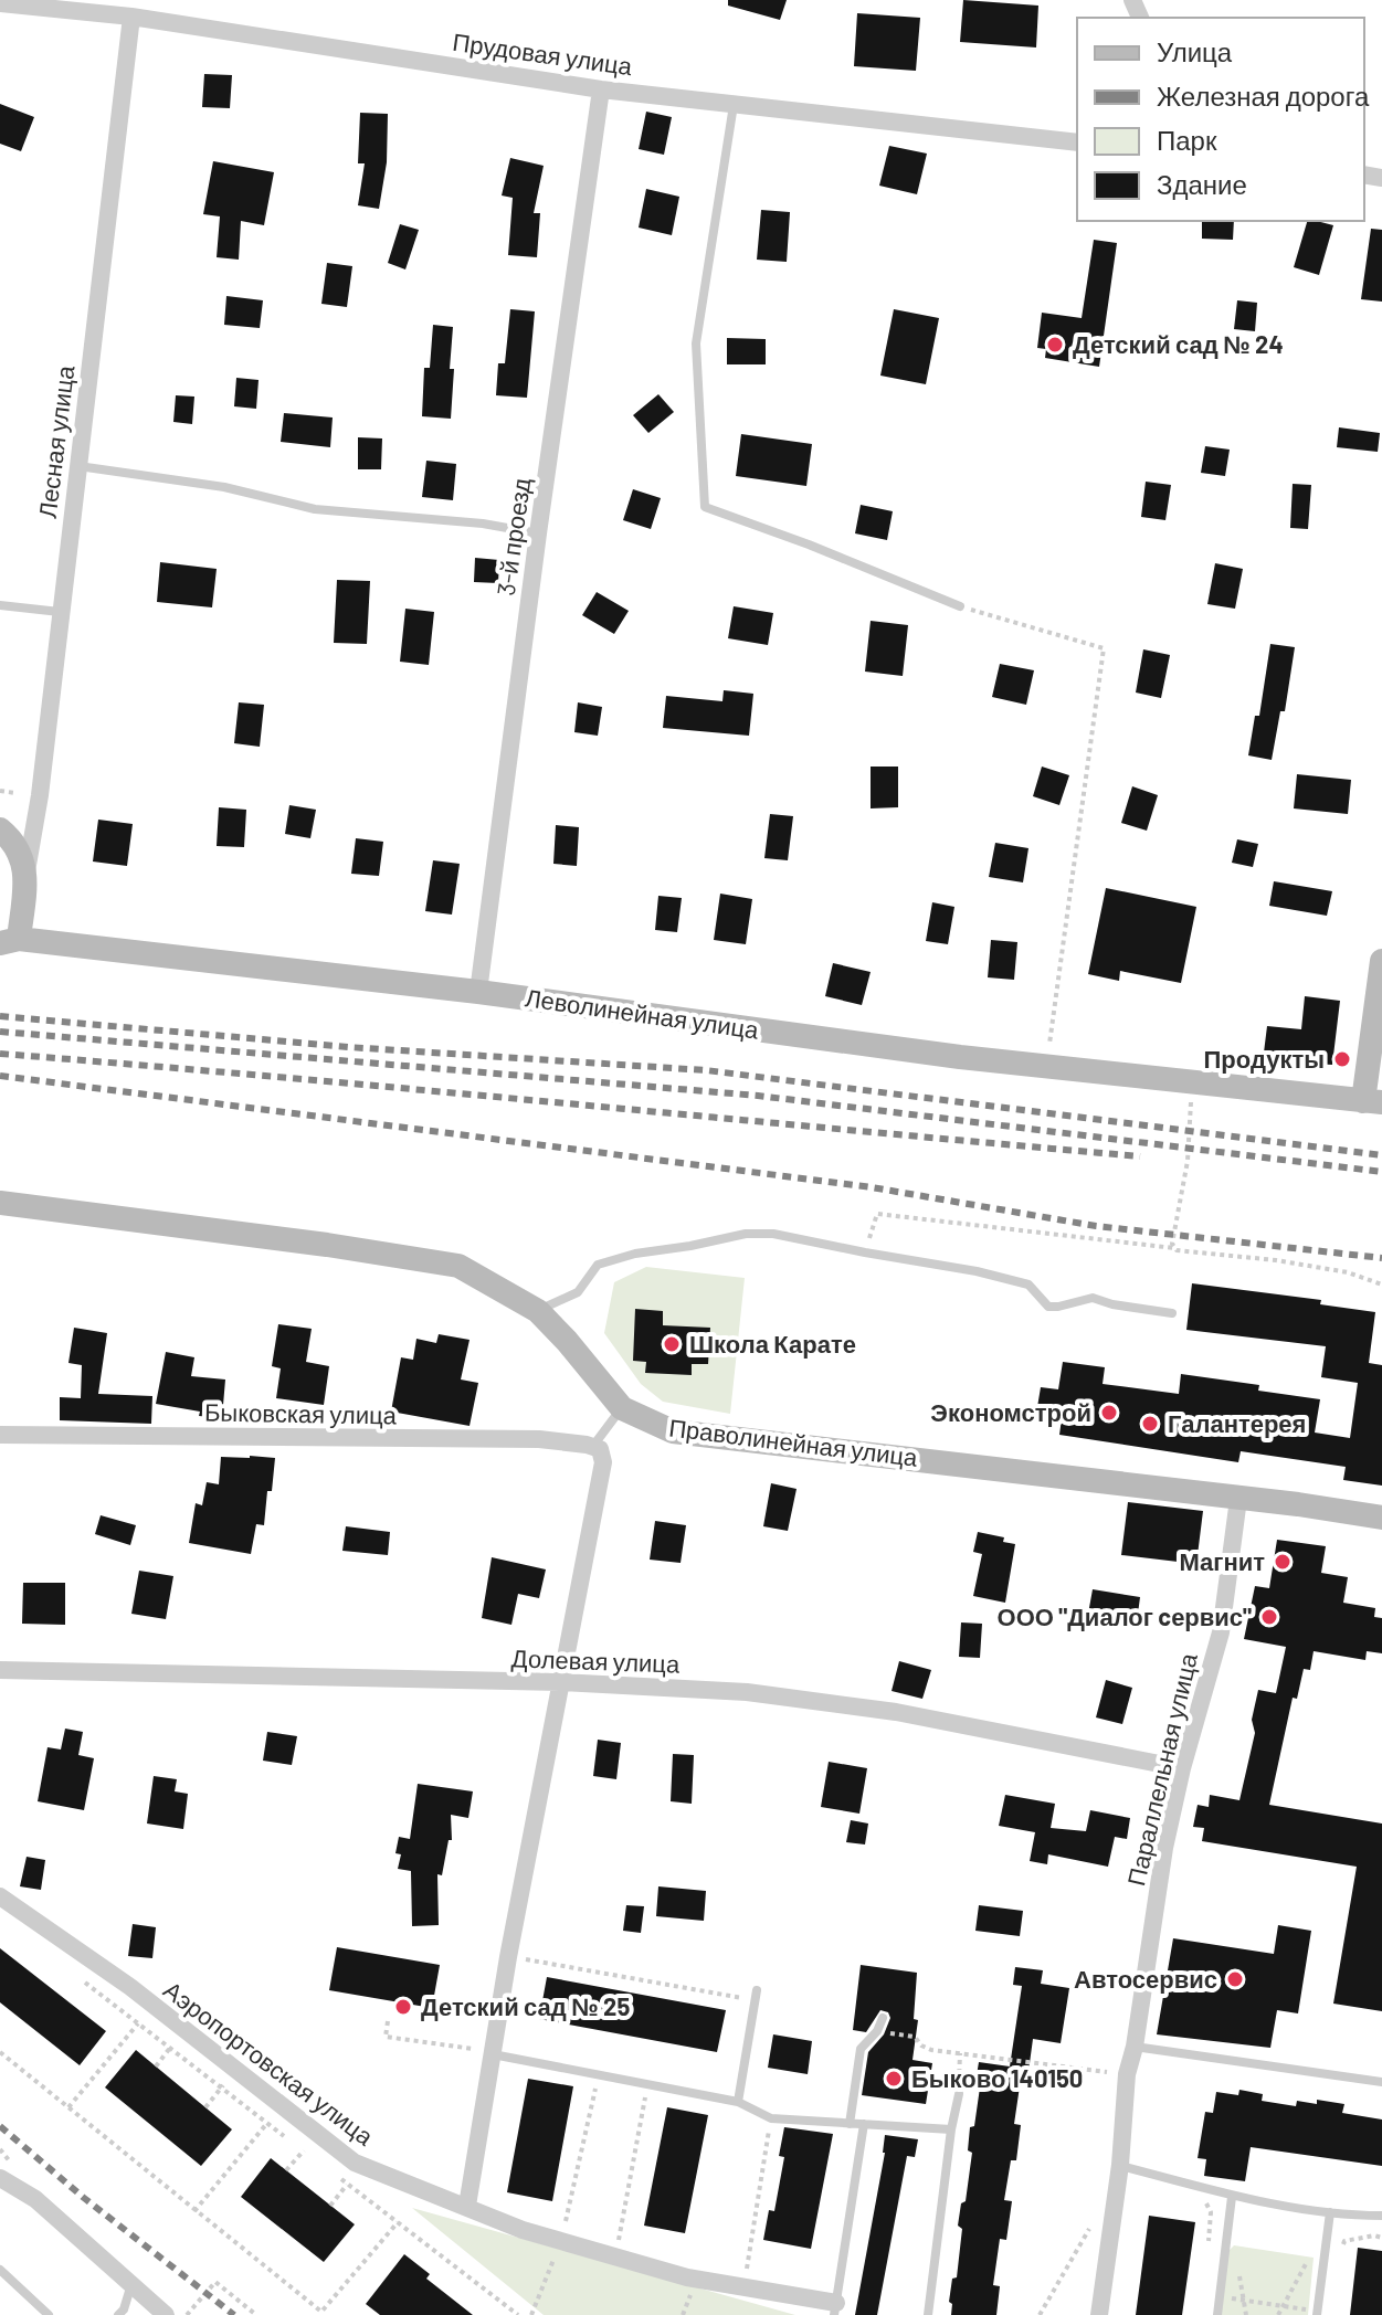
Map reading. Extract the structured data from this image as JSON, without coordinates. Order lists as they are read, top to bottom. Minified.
{"streets":{"main road":["Леволинейная улица","Праволинейная улица"],"street":["Прудовая улица","Лесная улица","3-й проезд","Быковская улица","Долевая улица","Параллельная улица","Аэропортовская улица"]},"crossings":[["Прудовая улица","Лесная улица"],["Прудовая улица","3-й проезд"],["Лесная улица","Леволинейная улица"],["3-й проезд","Леволинейная улица"],["Праволинейная улица","Параллельная улица"],["Долевая улица","Параллельная улица"]],"places":["Детский сад № 24","Продукты","Школа Карате","Экономстрой","Галантерея","Магнит","ООО \"Диалог cервис\"","Автосервис","Детский сад № 25","Быково 140150"],"legend":["Улица","Железная дорога","Парк","Здание"]}
